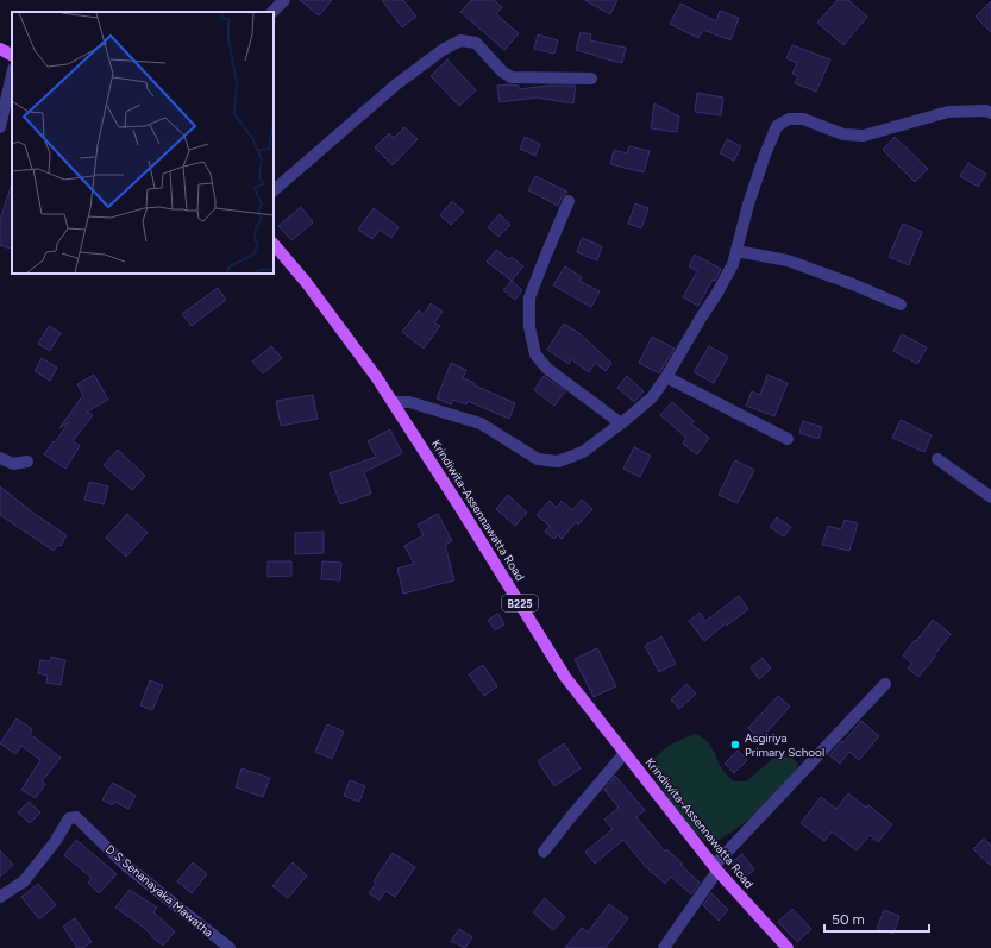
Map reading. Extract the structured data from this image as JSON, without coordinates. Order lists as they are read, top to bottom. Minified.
{"streets":{"main road":["Krindiwita-Assennawatta Road","B225"],"street":["D S Senanayaka Mawatha"]},"places":["Asgiriya Primary School"],"scale_bar":"50 m"}
